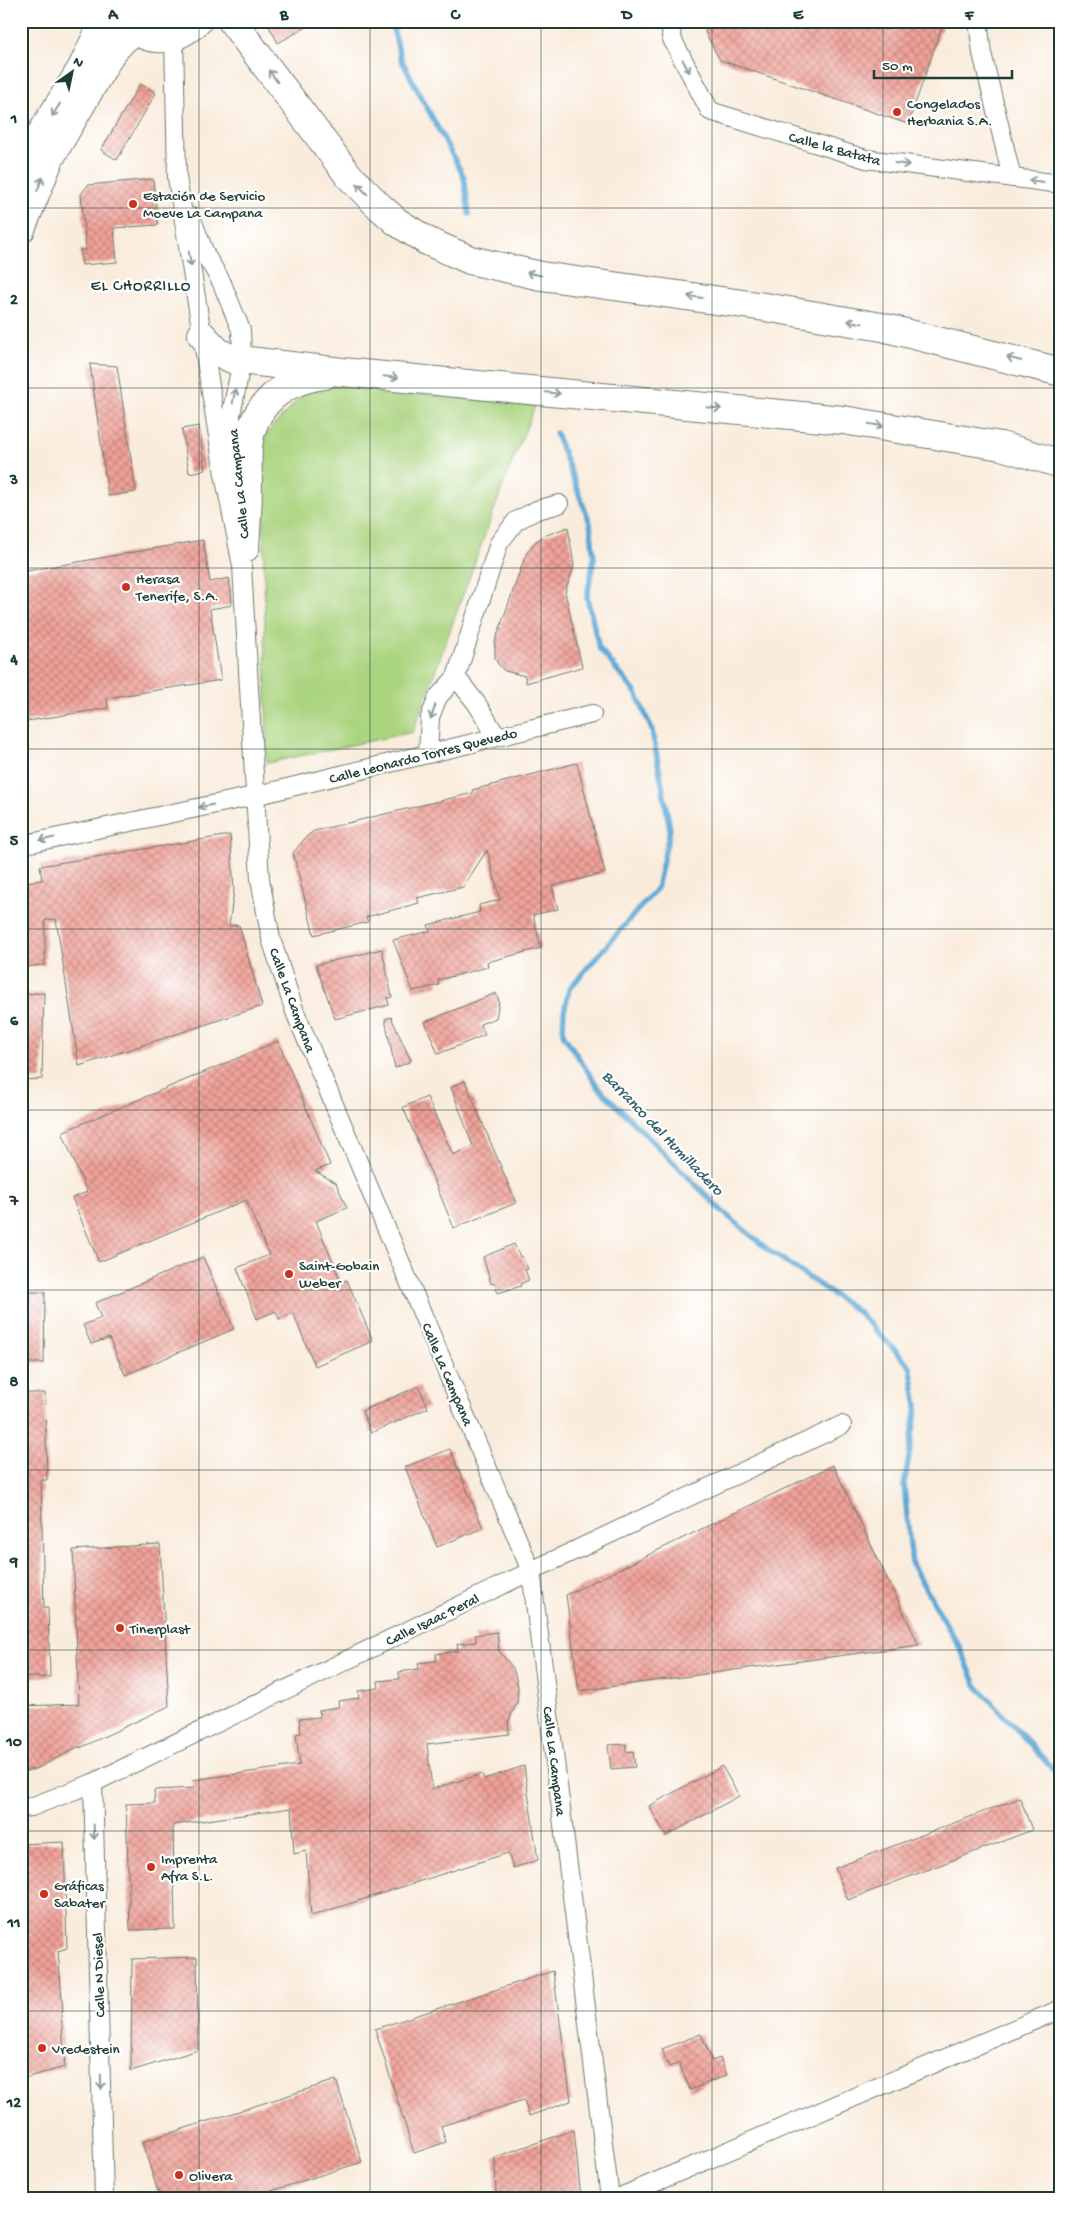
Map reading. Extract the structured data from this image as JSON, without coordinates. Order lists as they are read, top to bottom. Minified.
{"streets":{"street":["Calle la Batata","Calle La Campana","Calle Leonardo Torres Quevedo","Calle Isaac Peral","Calle N Diesel"]},"crossings":[["Calle La Campana","Calle Leonardo Torres Quevedo"],["Calle La Campana","Calle Isaac Peral"],["Calle Isaac Peral","Calle N Diesel"]],"one_way":["Calle Leonardo Torres Quevedo","Calle N Diesel"],"districts":["EL CHORRILLO"],"water":["Barranco del Humilladero"],"places":["Congelados Herbania S.A.","Estación de Servicio Moeve La Campana","Herasa Tenerife, S.A.","Saint-Gobain Weber","Tinerplast","Imprenta Afra S.L.","Gráficas Sabater","Vredestein","Olivera"],"scale_bar":"50 m","north":"top right","grid":{"columns":["A","B","C","D","E","F"],"rows":["1","2","3","4","5","6","7","8","9","10","11","12"]}}
